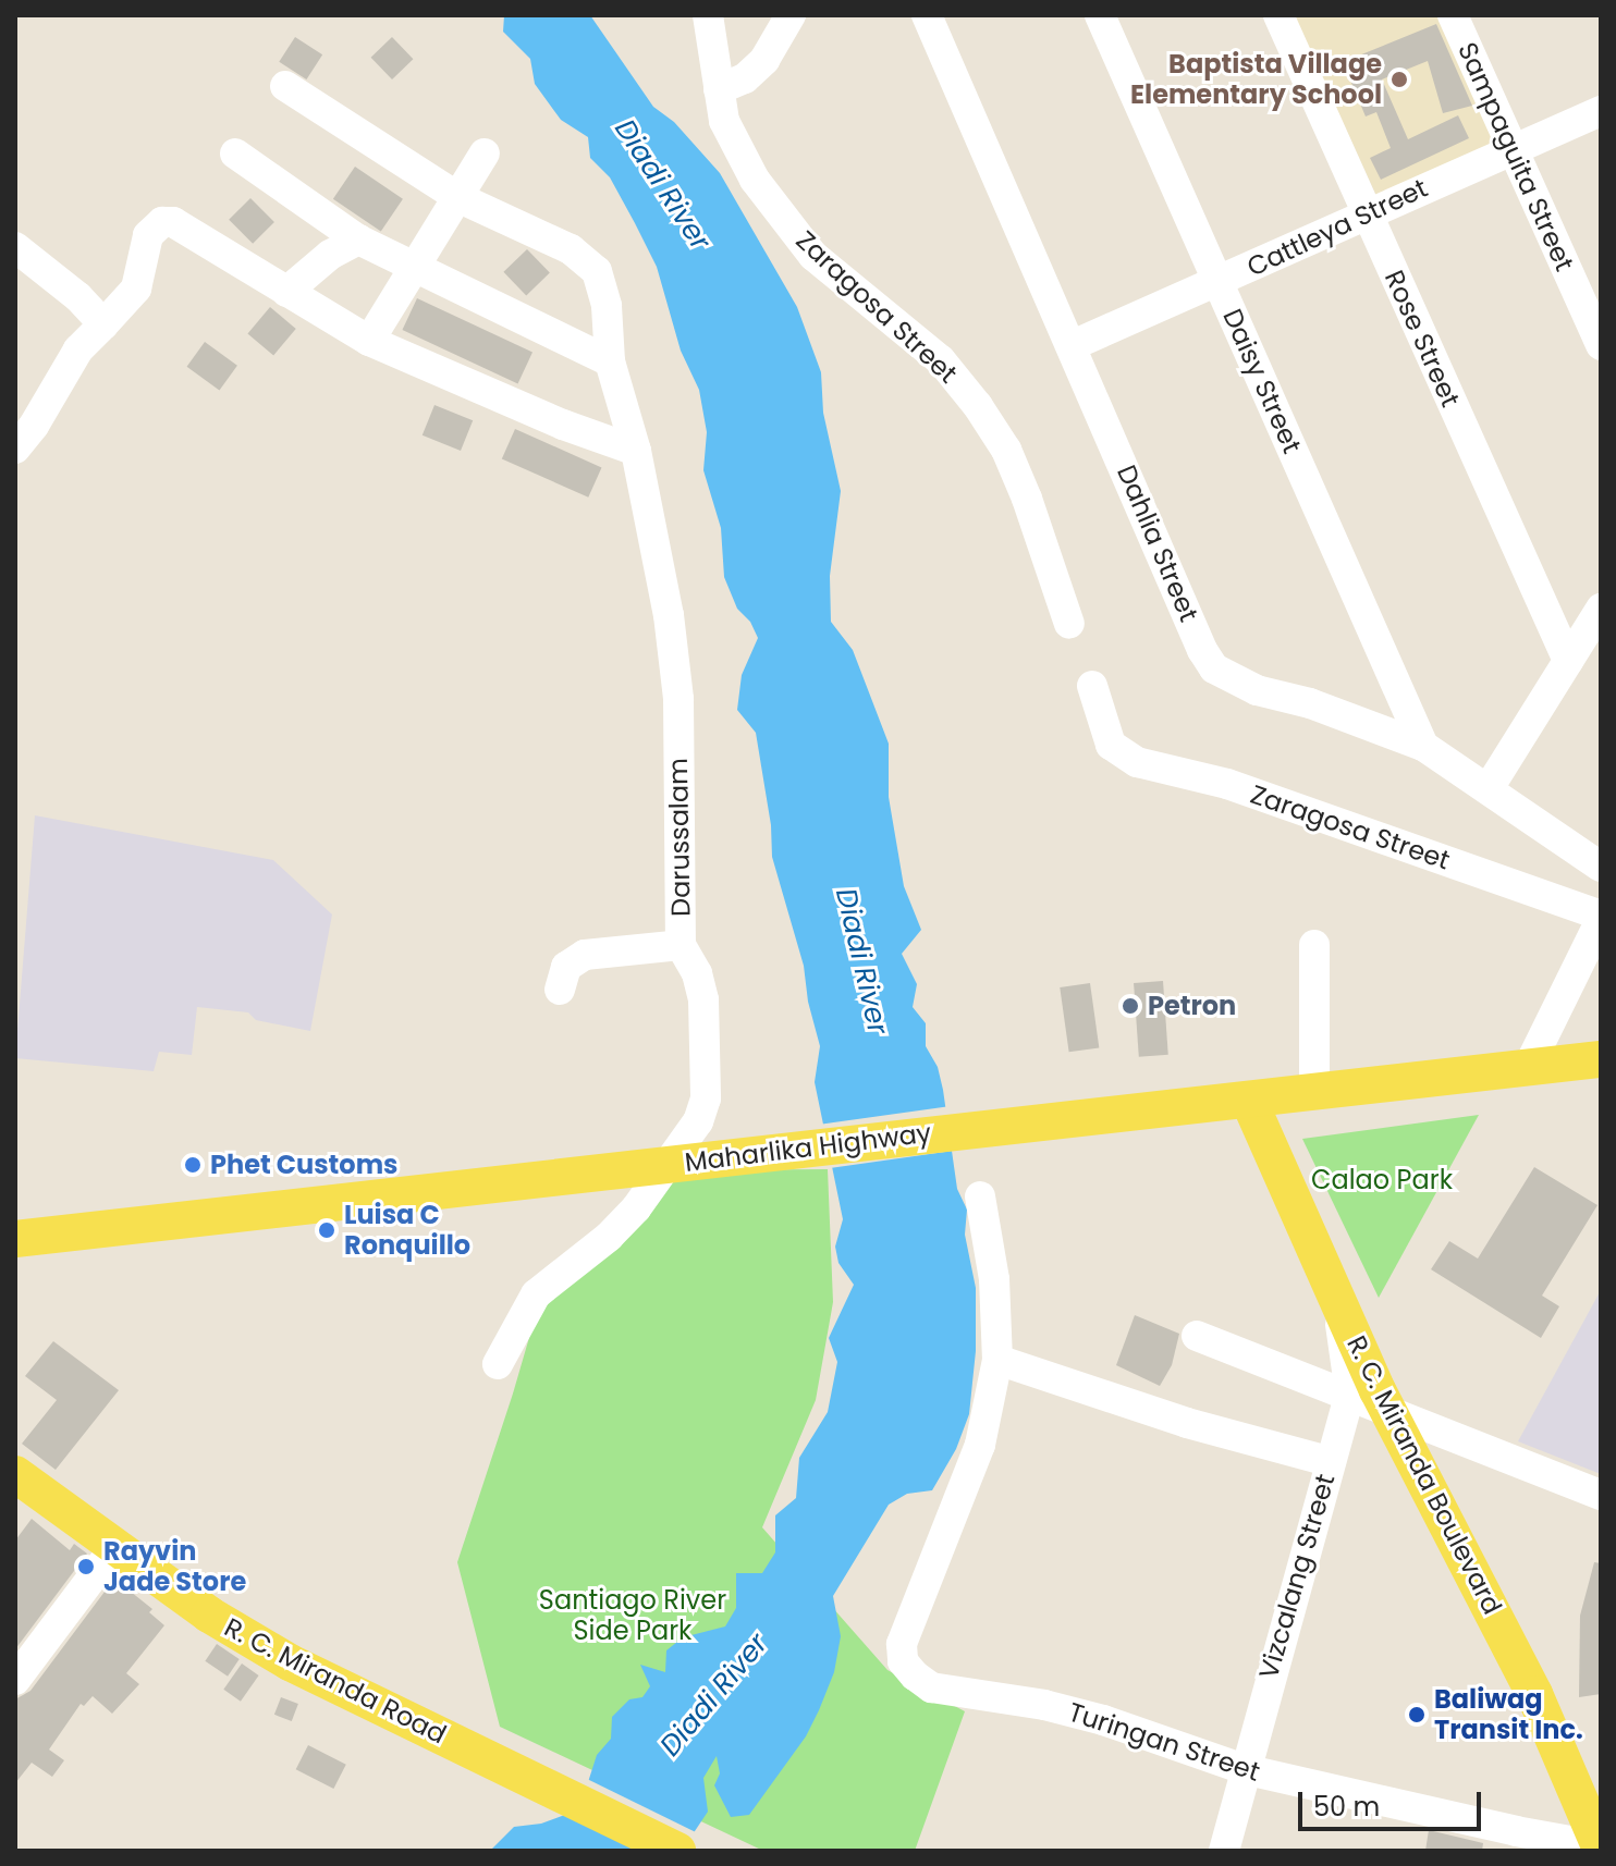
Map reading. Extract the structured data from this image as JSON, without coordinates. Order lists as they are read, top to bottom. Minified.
{"streets":{"main road":["Maharlika Highway","R. C. Miranda Boulevard","R. C. Miranda Road"],"street":["Sampaguita Street","Cattleya Street","Zaragosa Street","Rose Street","Daisy Street","Dahlia Street","Darussalam","Vizcalang Street","Turingan Street"]},"crossings":[["Sampaguita Street","Cattleya Street"],["Cattleya Street","Rose Street"],["Cattleya Street","Daisy Street"],["Cattleya Street","Dahlia Street"],["Daisy Street","Dahlia Street"],["Maharlika Highway","R. C. Miranda Boulevard"],["R. C. Miranda Boulevard","Vizcalang Street"],["R. C. Miranda Boulevard","Turingan Street"],["Vizcalang Street","Turingan Street"]],"water":["Diadi River"],"parks":["Calao Park","Santiago River Side Park"],"places":["Baptista Village Elementary School","Petron","Phet Customs","Luisa C Ronquillo","Rayvin Jade Store","Baliwag Transit Inc."],"scale_bar":"50 m"}
